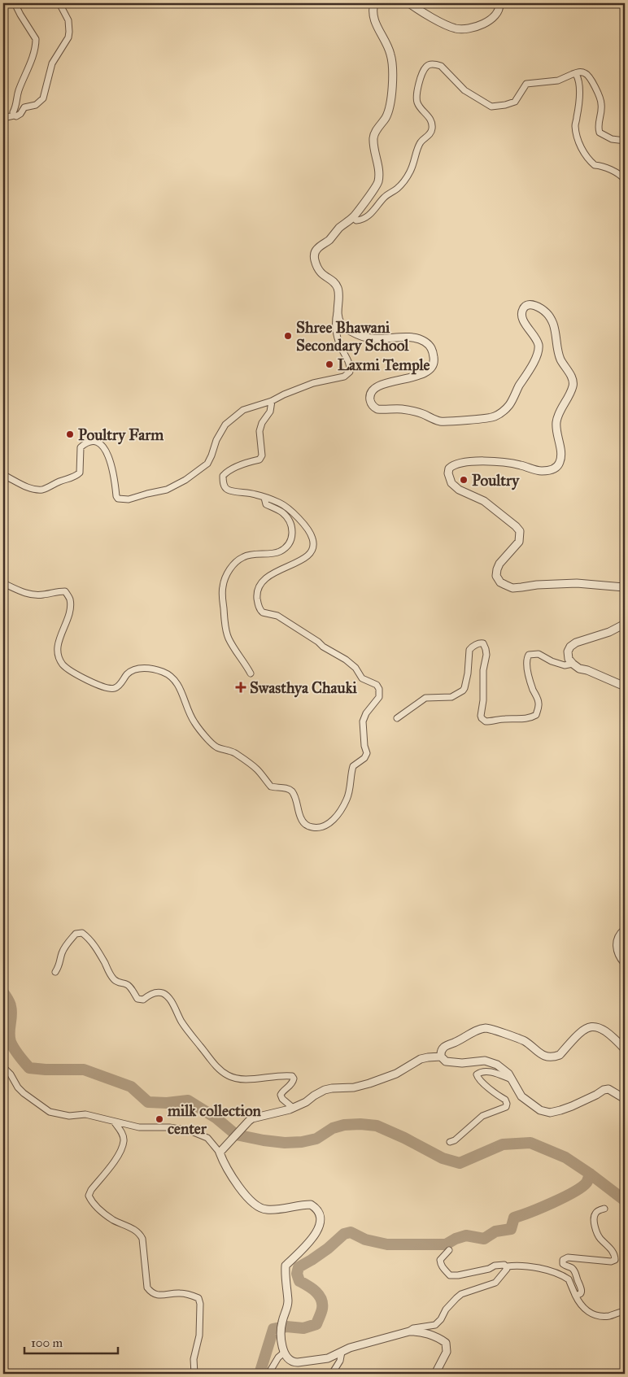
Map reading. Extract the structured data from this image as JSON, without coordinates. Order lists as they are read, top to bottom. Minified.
{"places":{"other":["Shree Bhawani Secondary School","Laxmi Temple","Poultry Farm","Poultry","milk collection center"],"health":["Swasthya Chauki"]},"scale_bar":"100 m"}
